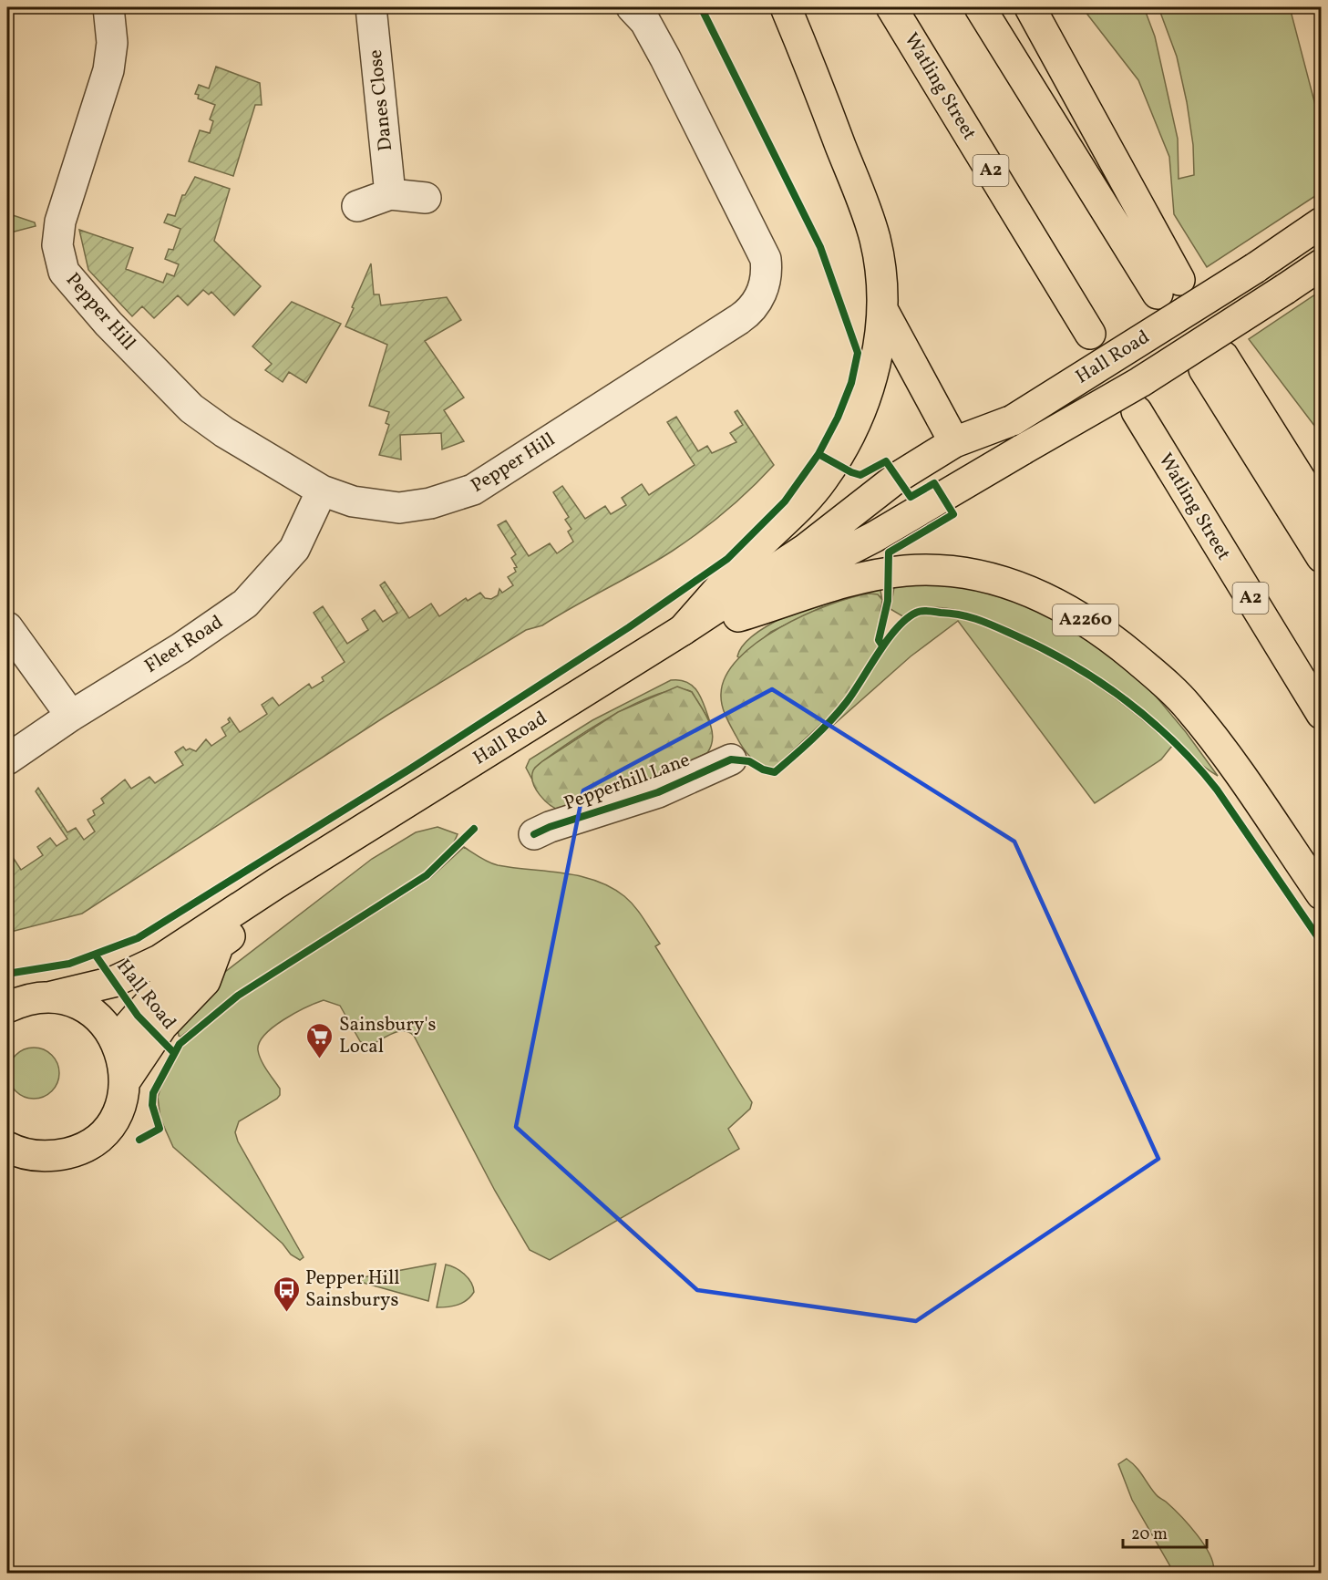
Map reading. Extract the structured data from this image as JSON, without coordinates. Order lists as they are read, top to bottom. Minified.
{"streets":{"main road":["Watling Street","A2","Hall Road","A2260"],"street":["Danes Close","Pepper Hill","Fleet Road","Pepperhill Lane"]},"crossings":[["Pepper Hill","Fleet Road"],["Hall Road","A2260"]],"places":{"supermarket":["Sainsbury's Local"],"bus stop":["Pepper Hill Sainsburys"]},"scale_bar":"20 m"}
